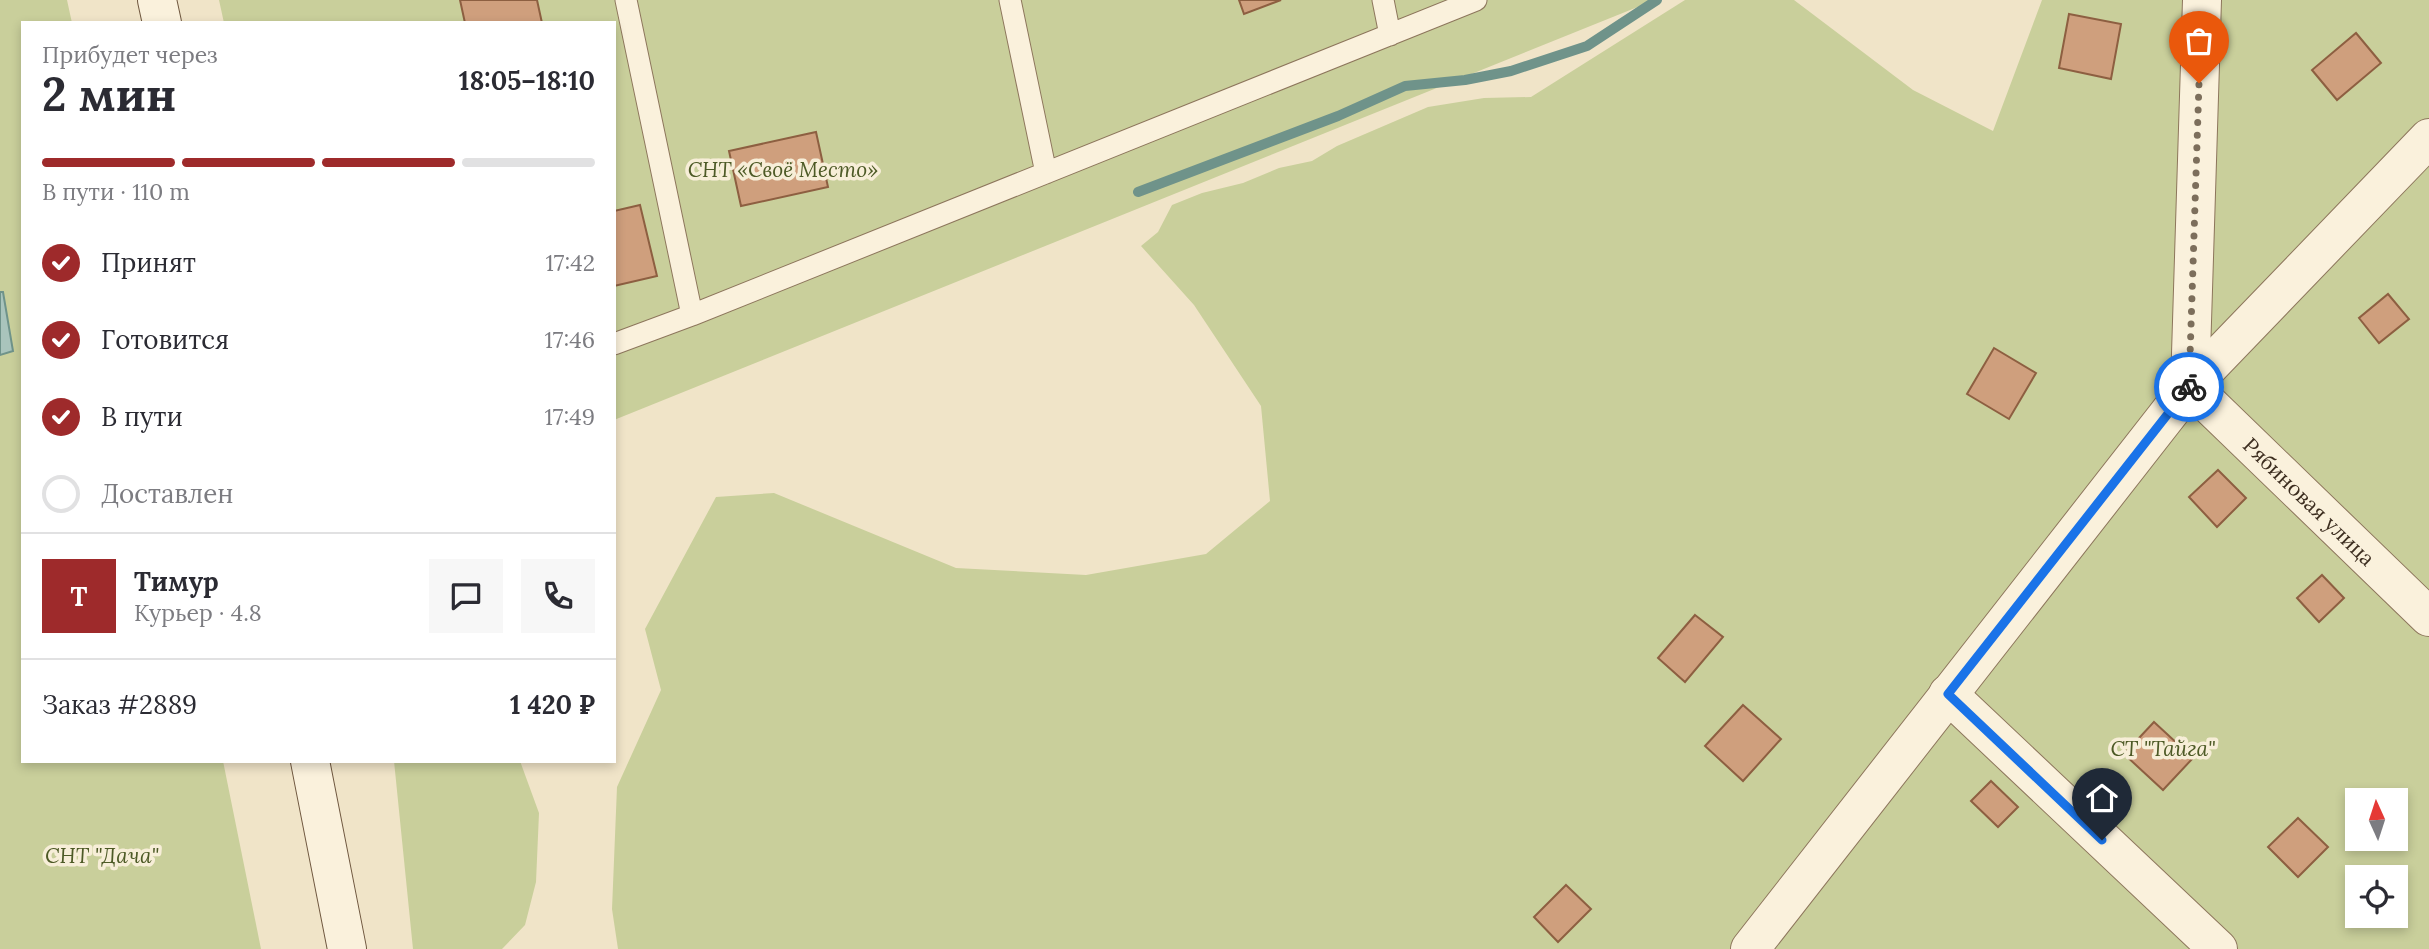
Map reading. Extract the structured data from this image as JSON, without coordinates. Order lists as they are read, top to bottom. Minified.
{"streets":{"street":["Рябиновая улица"]},"parks":["СНТ «Своё Место»","СТ \"Тайга\"","СНТ \"Дача\""],"north":"top","page":{"heading":["2 мин","Прибудет через","18:05–18:10"],"panel":["Тимур","Курьер · 4.8","Заказ #2889","1 420 ₽"],"bar":"В пути · 110 m","list":[["Принят","17:42"],["Готовится","17:46"],["В пути","17:49"],"Доставлен"],"round":"Т"}}
